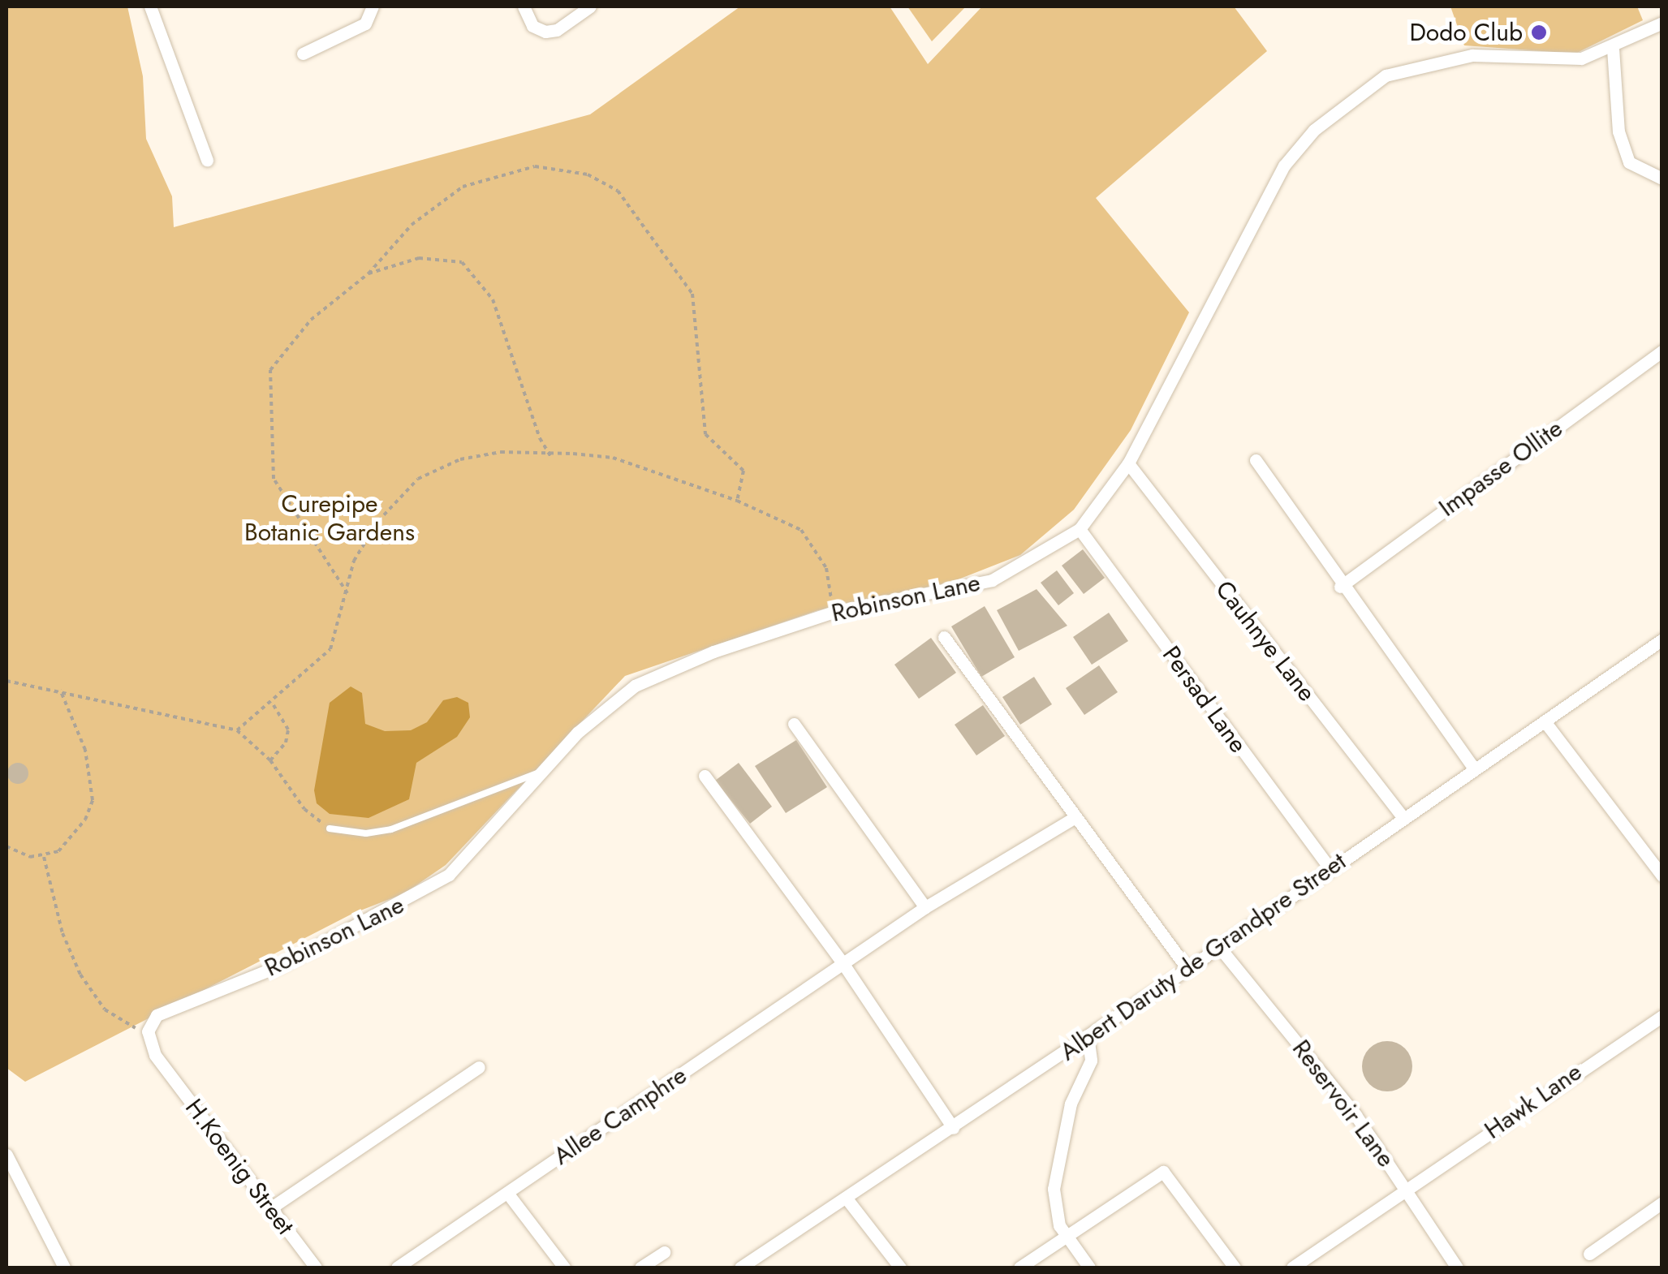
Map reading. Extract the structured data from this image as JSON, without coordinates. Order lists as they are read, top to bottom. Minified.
{"streets":{"street":["Impasse Ollite","Robinson Lane","Cauhnye Lane","Persad Lane","Albert Daruty de Grandpre Street","Hawk Lane","Reservoir Lane","Allee Camphre","H.Koenig Street"]},"crossings":[["Robinson Lane","Cauhnye Lane"],["Robinson Lane","Persad Lane"],["Robinson Lane","H.Koenig Street"],["Cauhnye Lane","Albert Daruty de Grandpre Street"],["Persad Lane","Albert Daruty de Grandpre Street"],["Albert Daruty de Grandpre Street","Reservoir Lane"],["Hawk Lane","Reservoir Lane"]],"parks":["Curepipe Botanic Gardens"],"places":["Dodo Club"]}
